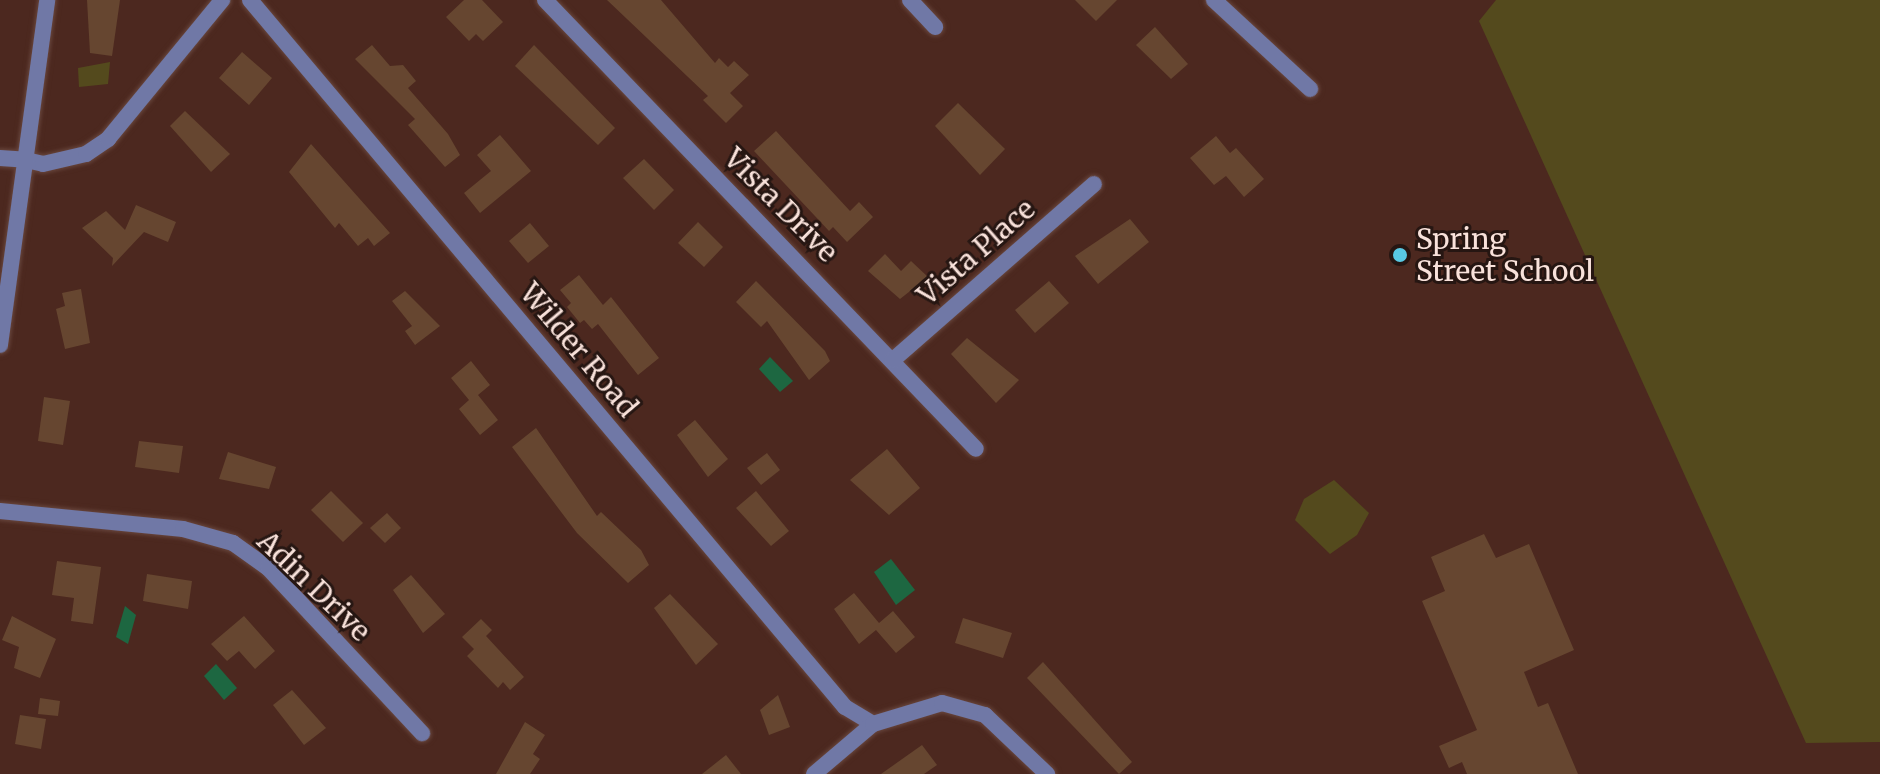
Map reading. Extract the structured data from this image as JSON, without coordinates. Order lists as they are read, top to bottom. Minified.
{"streets":{"street":["Vista Drive","Vista Place","Wilder Road","Adin Drive"]},"crossings":[["Vista Drive","Vista Place"]],"places":["Spring Street School"]}
